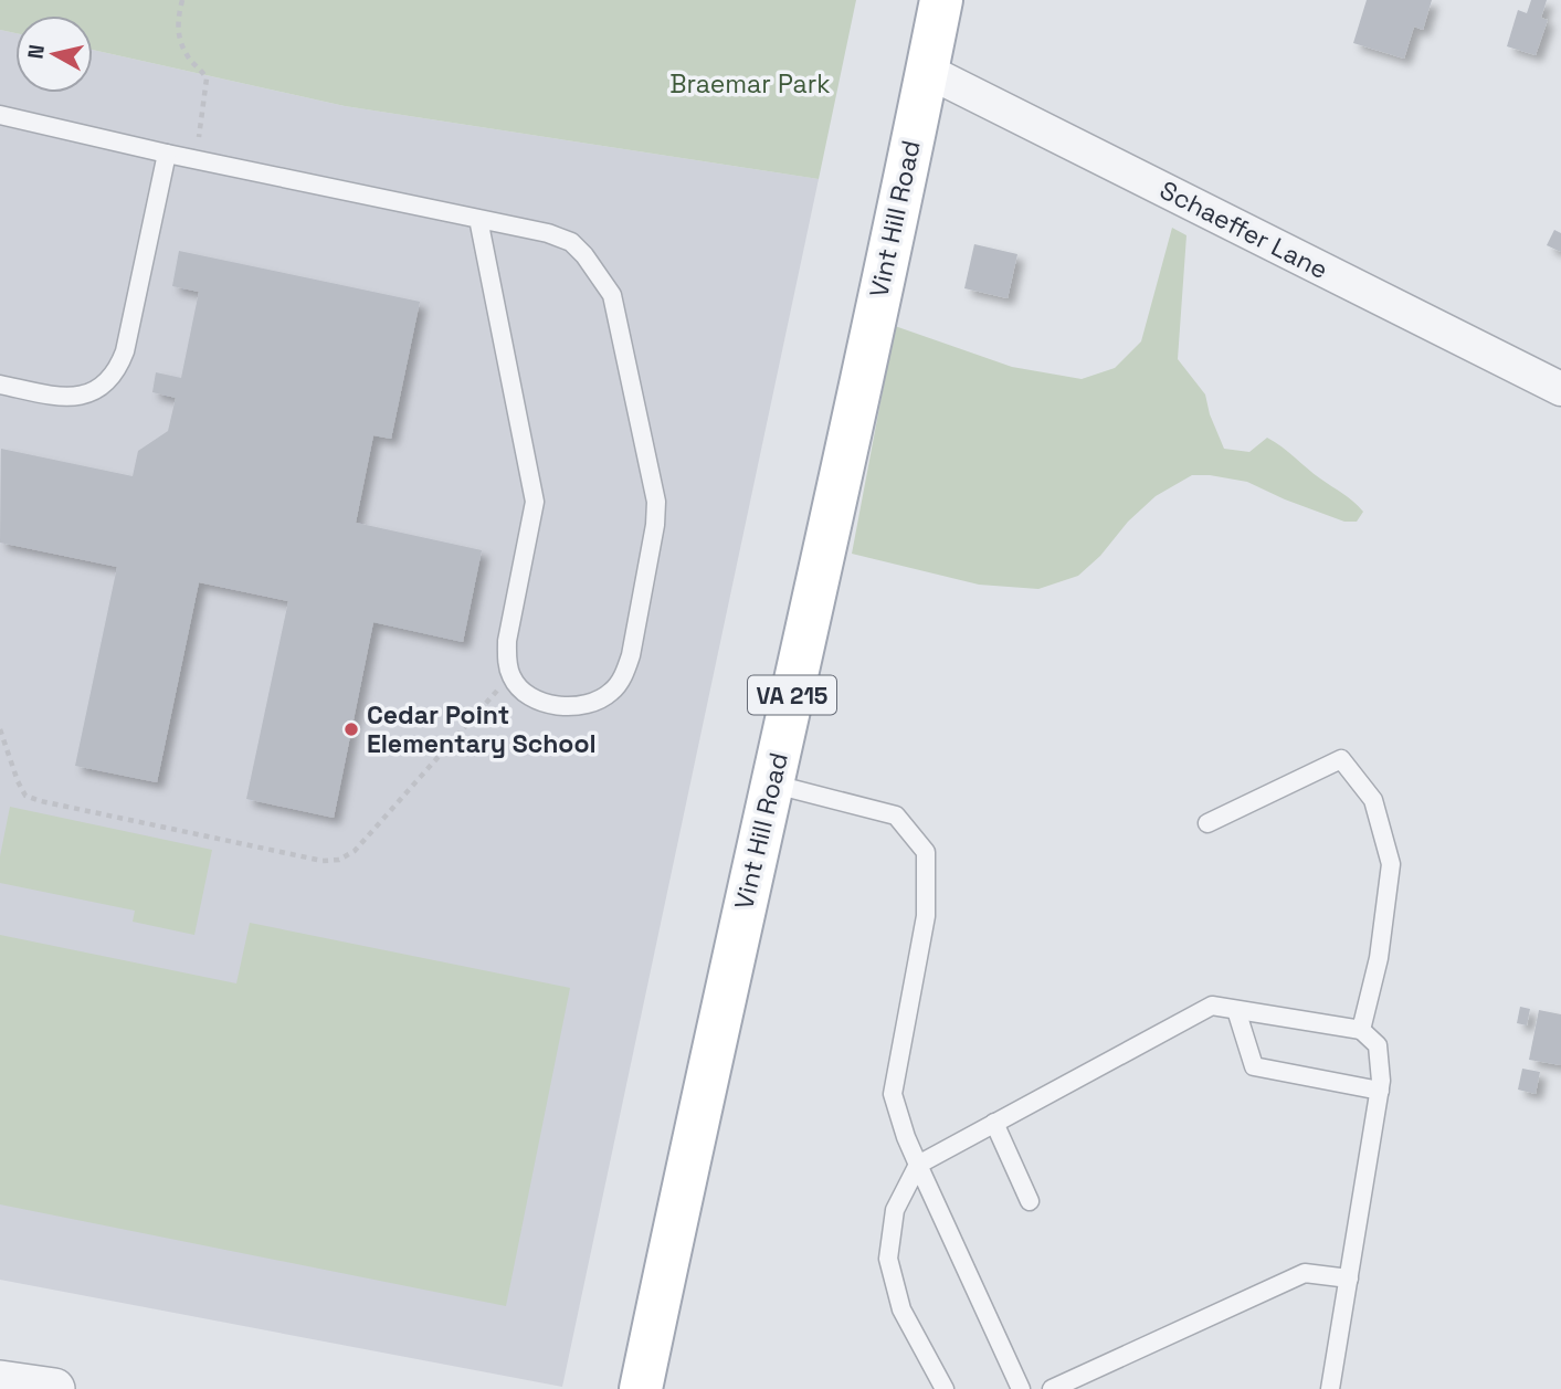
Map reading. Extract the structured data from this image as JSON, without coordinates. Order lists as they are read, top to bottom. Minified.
{"streets":{"main road":["Vint Hill Road","VA 215"],"street":["Schaeffer Lane"]},"crossings":[["Vint Hill Road","Schaeffer Lane"]],"parks":["Braemar Park"],"places":["Cedar Point Elementary School"],"north":"left"}
